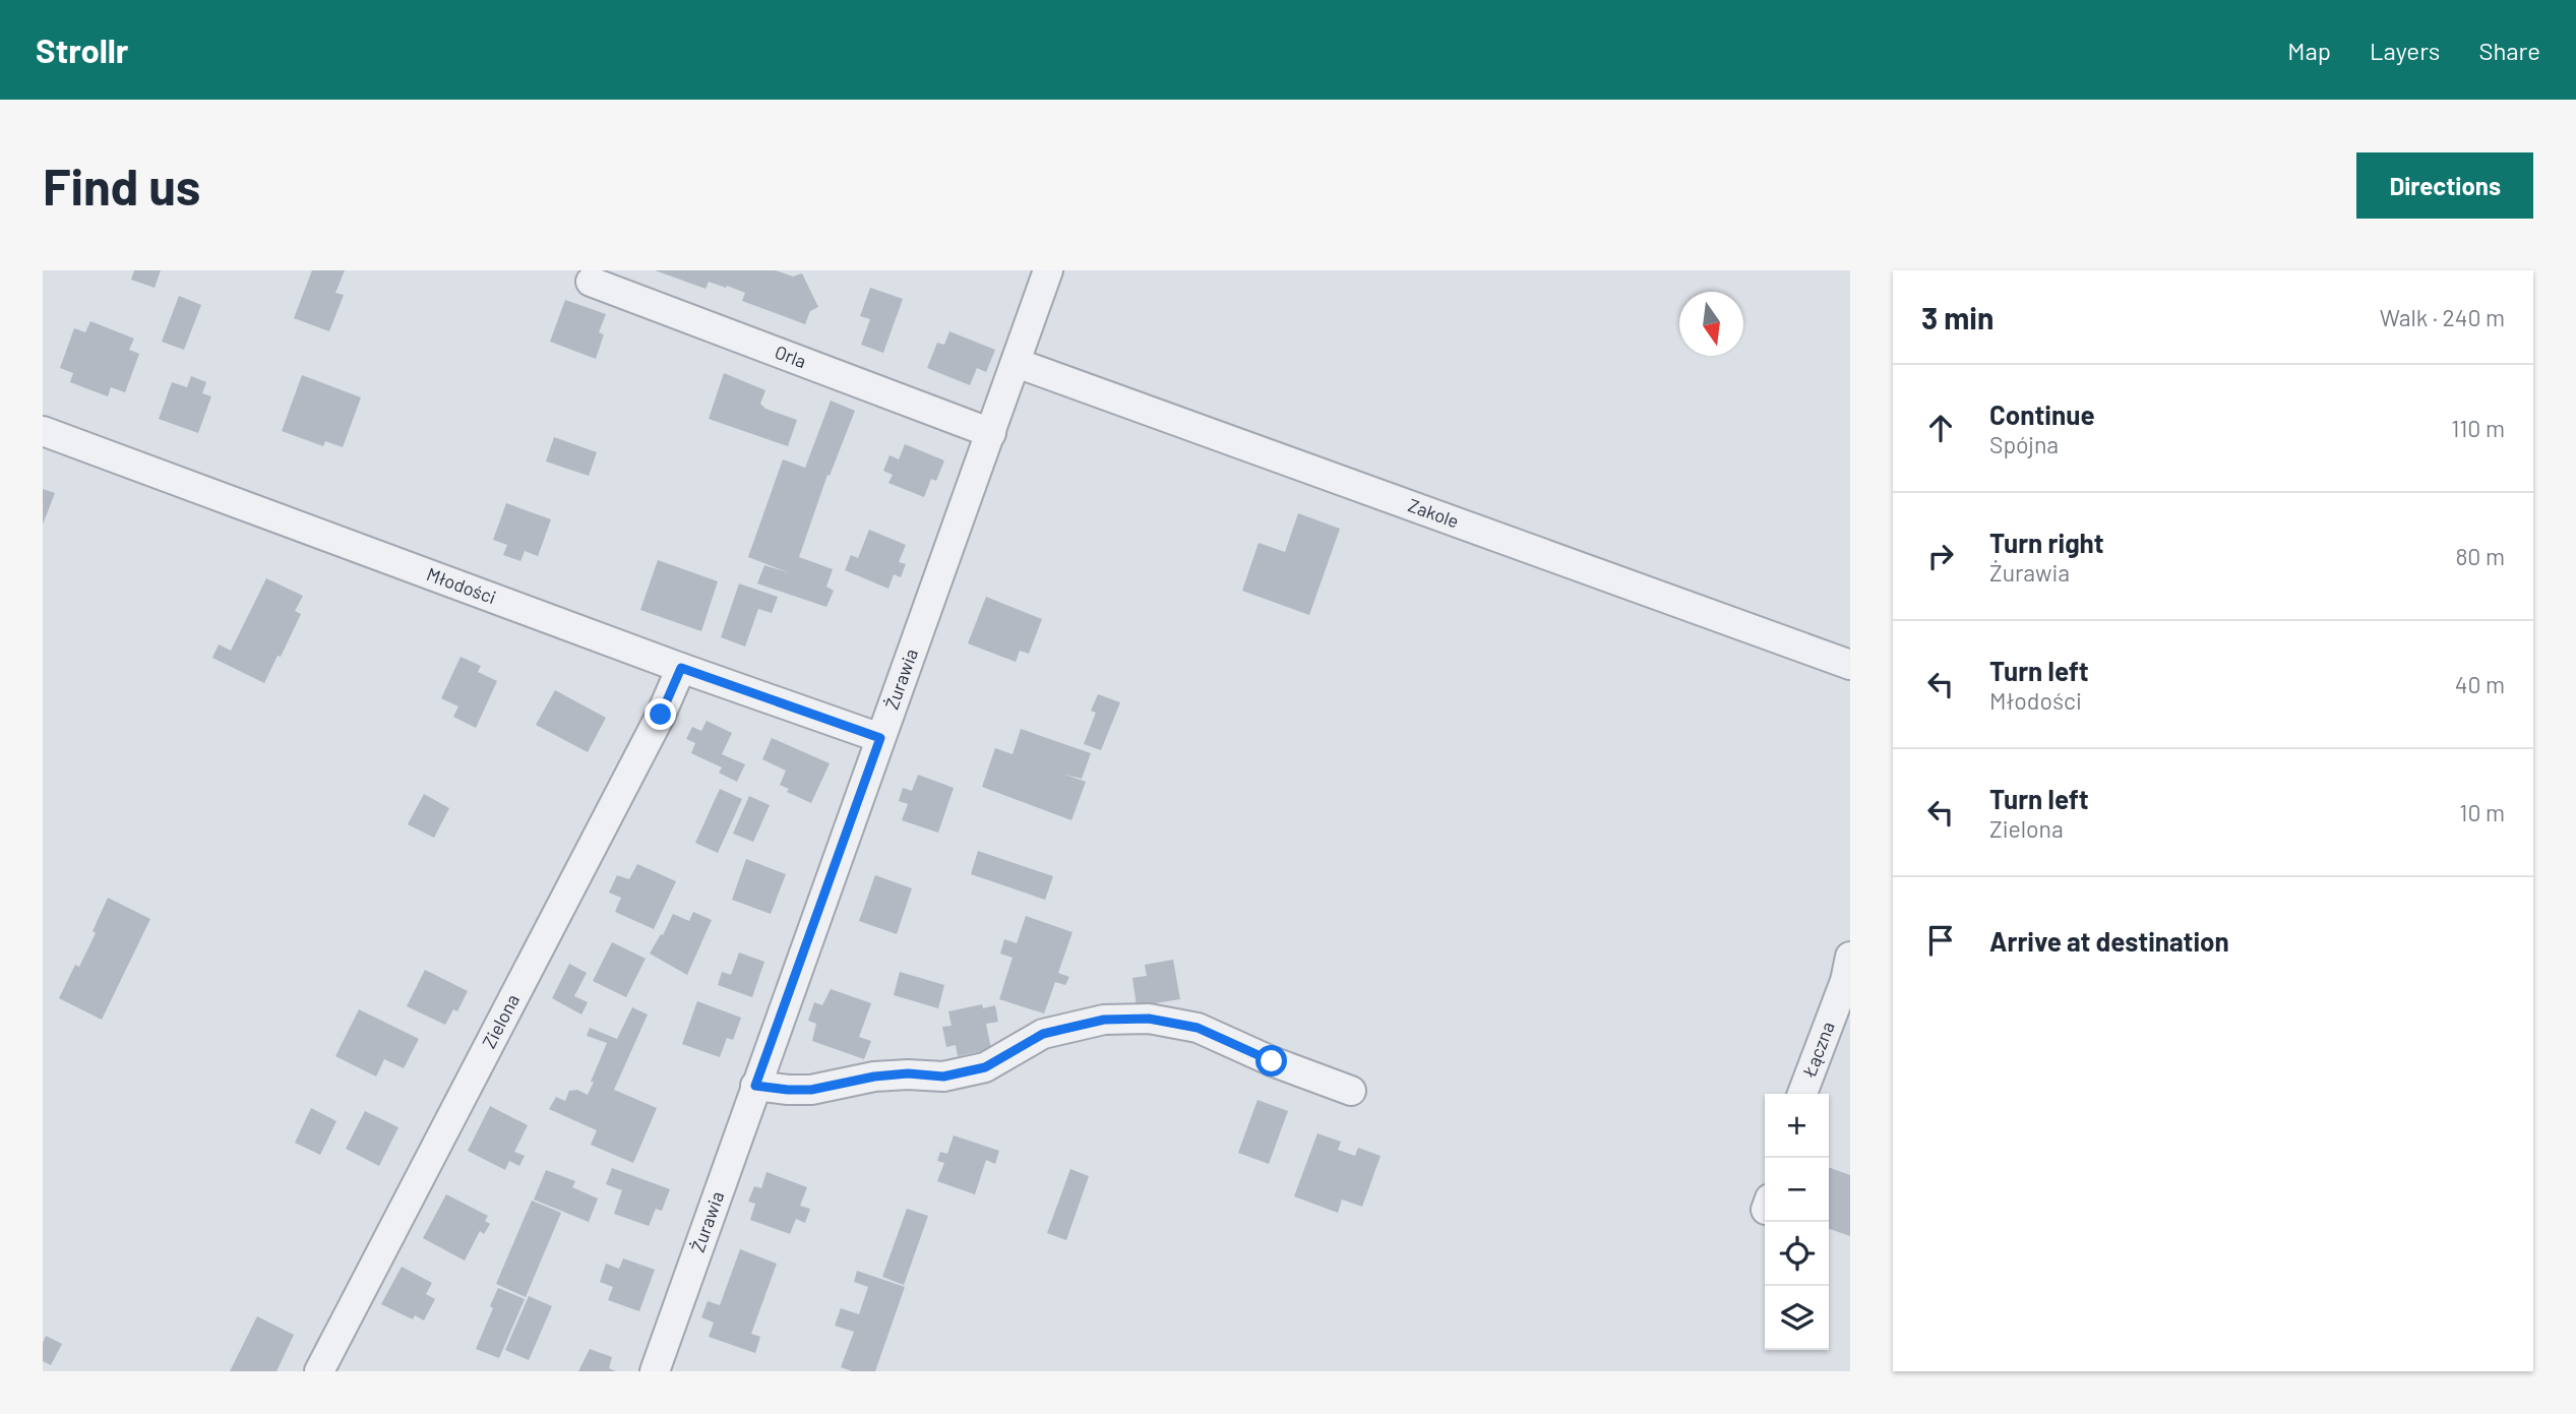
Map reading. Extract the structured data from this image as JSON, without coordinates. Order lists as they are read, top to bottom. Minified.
{"streets":{"street":["Orla","Zakole","Młodości","Żurawia","Zielona","Łączna"]},"crossings":[["Orla","Żurawia"],["Zakole","Żurawia"],["Młodości","Żurawia"],["Młodości","Zielona"]],"north":"bottom","page":{"header":"Strollr","nav":["Map","Layers","Share"],"buttons":"Directions","title":"Find us","heading":["3 min","Walk · 240 m"],"list":[["Continue","Spójna","110 m"],["Turn right","Żurawia","80 m"],["Turn left","Młodości","40 m"],["Turn left","Zielona","10 m"],"Arrive at destination"],"map_buttons":["+","−"]}}
